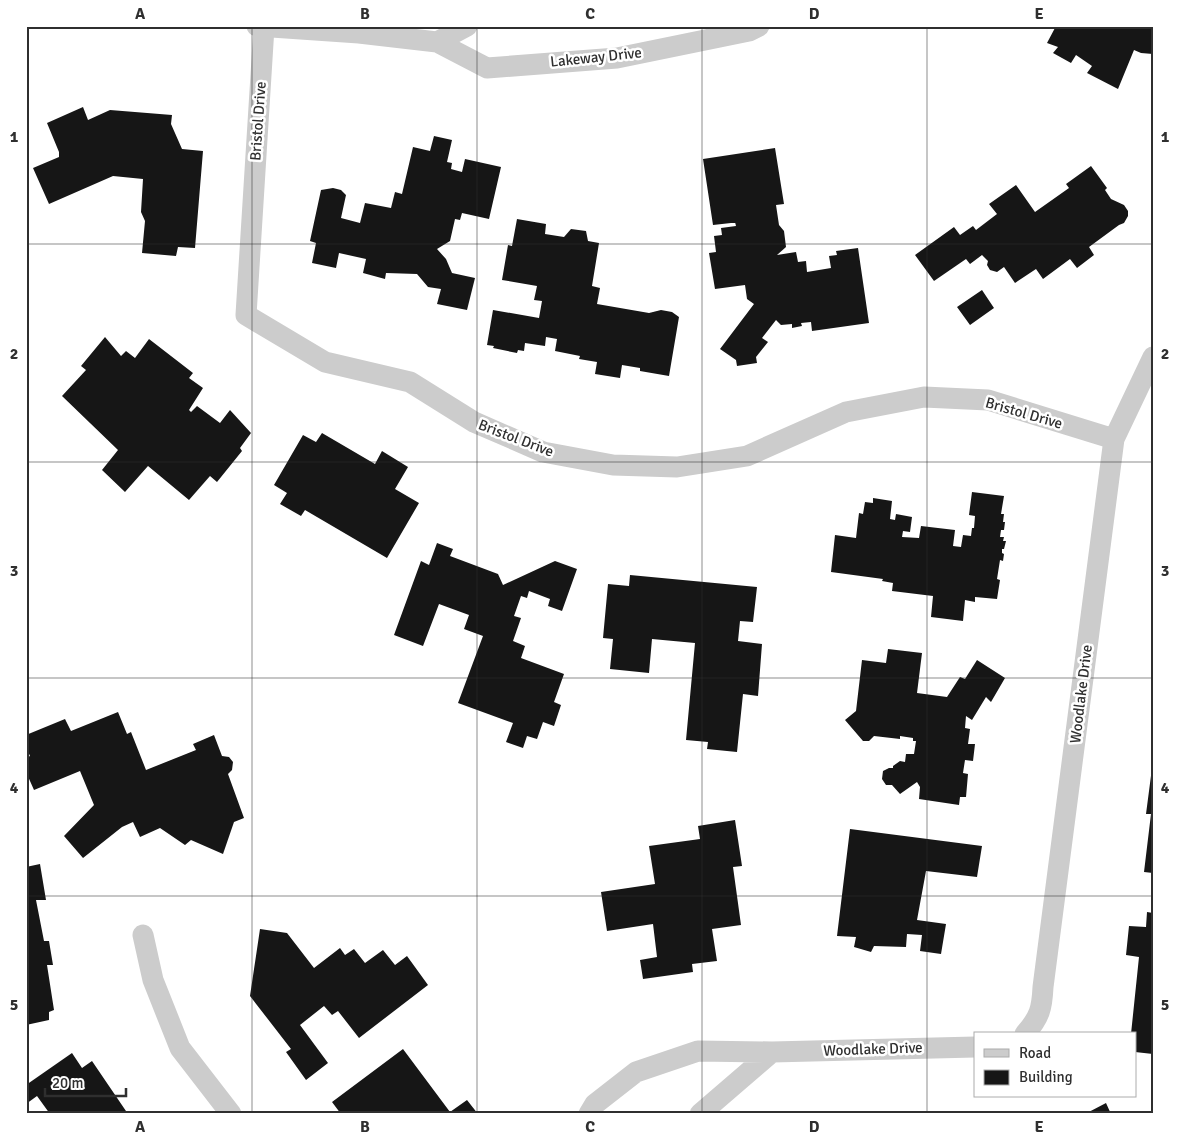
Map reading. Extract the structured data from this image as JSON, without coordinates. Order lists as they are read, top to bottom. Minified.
{"streets":{"street":["Lakeway Drive","Bristol Drive","Woodlake Drive"]},"crossings":[["Lakeway Drive","Bristol Drive"],["Bristol Drive","Woodlake Drive"]],"legend":["Road","Building"],"scale_bar":"20 m","grid":{"columns":["A","B","C","D","E"],"rows":["1","2","3","4","5"]}}
